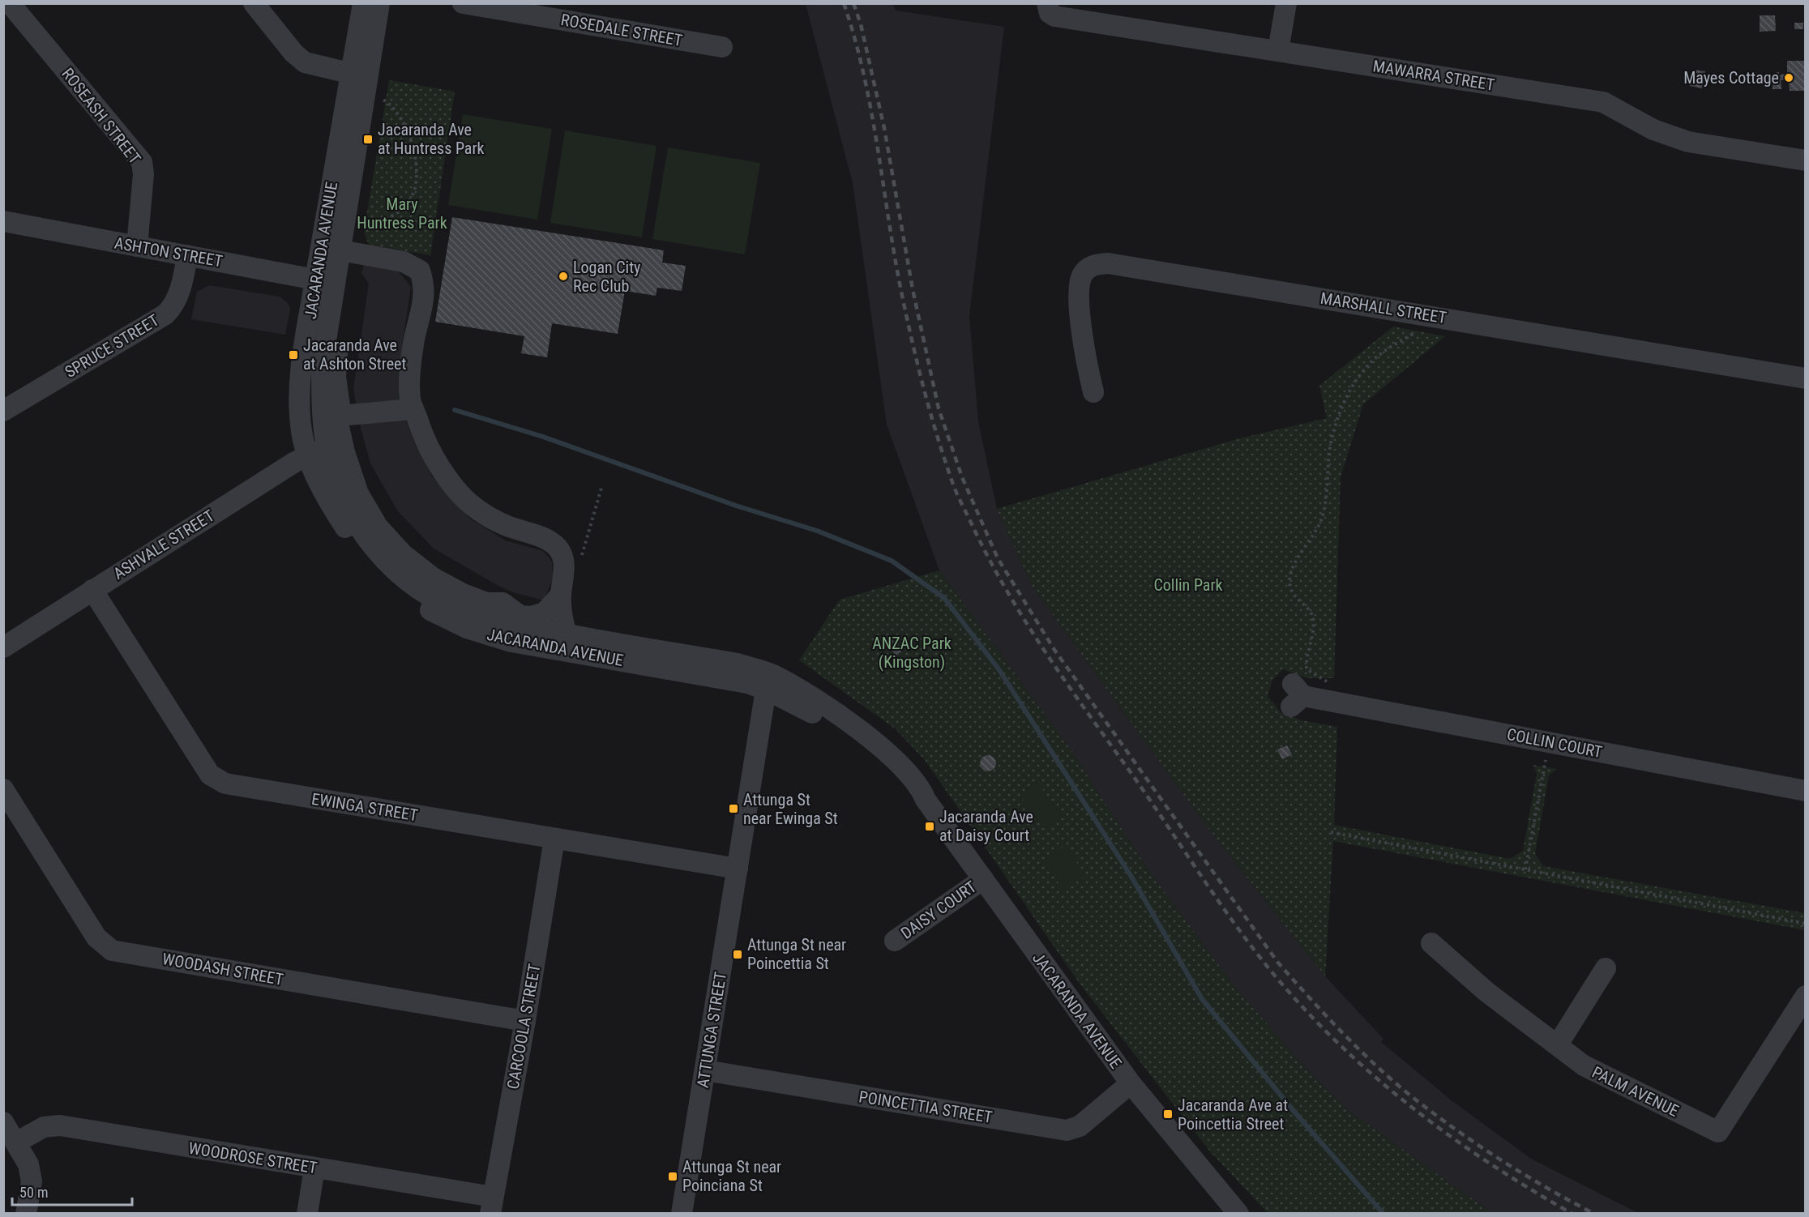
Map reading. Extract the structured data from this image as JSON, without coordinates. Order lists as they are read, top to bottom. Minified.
{"streets":{"street":["ROSEDALE STREET","MAWARRA STREET","ROSEASH STREET","JACARANDA AVENUE","ASHTON STREET","MARSHALL STREET","SPRUCE STREET","ASHVALE STREET","COLLIN COURT","EWINGA STREET","DAISY COURT","WOODASH STREET","CARCOOLA STREET","ATTUNGA STREET","PALM AVENUE","POINCETTIA STREET","WOODROSE STREET"]},"crossings":[["ROSEASH STREET","ASHTON STREET"],["JACARANDA AVENUE","ASHTON STREET"],["JACARANDA AVENUE","ASHVALE STREET"],["JACARANDA AVENUE","DAISY COURT"],["JACARANDA AVENUE","ATTUNGA STREET"],["JACARANDA AVENUE","POINCETTIA STREET"],["ASHTON STREET","SPRUCE STREET"],["ASHVALE STREET","EWINGA STREET"],["EWINGA STREET","CARCOOLA STREET"],["EWINGA STREET","ATTUNGA STREET"],["WOODASH STREET","CARCOOLA STREET"],["CARCOOLA STREET","WOODROSE STREET"],["ATTUNGA STREET","POINCETTIA STREET"]],"parks":["Mary Huntress Park","Collin Park","ANZAC Park (Kingston)"],"places":{"other":["Mayes Cottage","Logan City Rec Club"],"transit":["Jacaranda Ave at Huntress Park","Jacaranda Ave at Ashton Street","Attunga St near Ewinga St","Jacaranda Ave at Daisy Court","Attunga St near Poincettia St","Jacaranda Ave at Poincettia Street","Attunga St near Poinciana St"]},"scale_bar":"50 m"}
